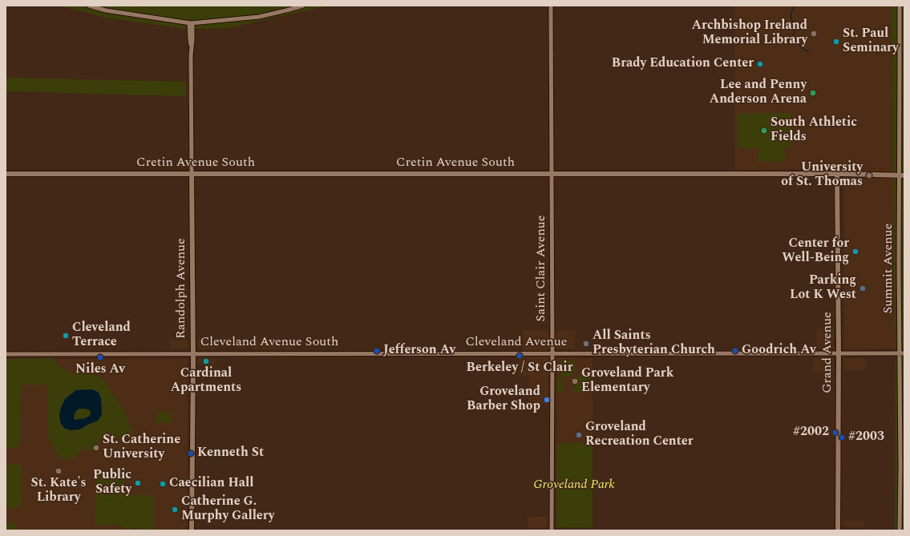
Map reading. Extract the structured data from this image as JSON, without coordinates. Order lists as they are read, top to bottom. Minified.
{"streets":{"main road":["Cretin Avenue South","Randolph Avenue","Grand Avenue"],"street":["Saint Clair Avenue","Summit Avenue","Cleveland Avenue South","Cleveland Avenue"]},"crossings":[["Cretin Avenue South","Saint Clair Avenue"],["Cretin Avenue South","Summit Avenue"],["Cretin Avenue South","Randolph Avenue"],["Cretin Avenue South","Grand Avenue"],["Saint Clair Avenue","Cleveland Avenue"],["Summit Avenue","Cleveland Avenue"],["Randolph Avenue","Cleveland Avenue South"],["Cleveland Avenue South","Cleveland Avenue"],["Cleveland Avenue","Grand Avenue"]],"parks":["Groveland Park"],"places":["Archbishop Ireland Memorial Library","St. Paul Seminary","Brady Education Center","Lee and Penny Anderson Arena","South Athletic Fields","University of St. Thomas","Center for Well-Being","Parking Lot K West","Cleveland Terrace","All Saints Presbyterian Church","Jefferson Av","Goodrich Av","Berkeley / St Clair","Niles Av","Cardinal Apartments","Groveland Park Elementary","Groveland Barber Shop","#2002","Groveland Recreation Center","#2003","St. Catherine University","Kenneth St","St. Kate's Library","Public Safety","Caecilian Hall","Catherine G. Murphy Gallery"]}
